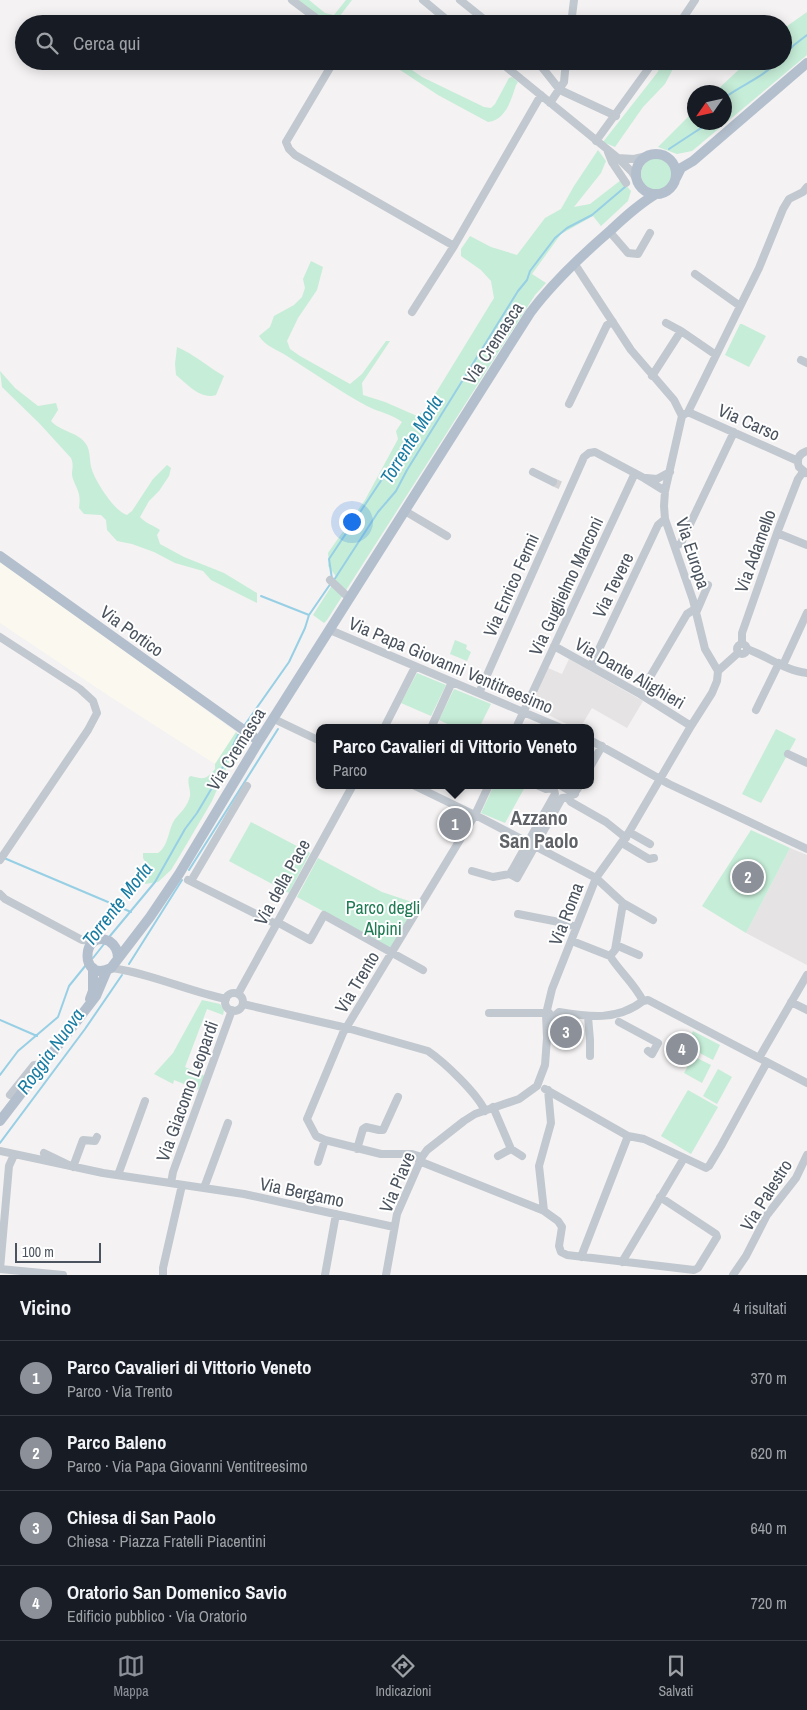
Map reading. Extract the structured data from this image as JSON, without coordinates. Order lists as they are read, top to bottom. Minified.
{"streets":{"main road":["Via Cremasca","Via Portico"],"street":["Via Carso","Via Adamello","Via Europa","Via Enrico Fermi","Via Tevere","Via Guglielmo Marconi","Via Papa Giovanni Ventitreesimo","Via Dante Alighieri","Via della Pace","Via Roma","Via Trento","Via Giacomo Leopardi","Via Piave","Via Bergamo","Via Palestro"]},"crossings":[["Via Cremasca","Via Portico"],["Via Cremasca","Via Papa Giovanni Ventitreesimo"],["Via Carso","Via Europa"],["Via Adamello","Via Europa"],["Via Europa","Via Enrico Fermi"],["Via Europa","Via Tevere"],["Via Enrico Fermi","Via Guglielmo Marconi"],["Via Enrico Fermi","Via Papa Giovanni Ventitreesimo"],["Via Tevere","Via Dante Alighieri"],["Via Guglielmo Marconi","Via Papa Giovanni Ventitreesimo"],["Via Guglielmo Marconi","Via Dante Alighieri"],["Via della Pace","Via Trento"],["Via della Pace","Via Giacomo Leopardi"],["Via Giacomo Leopardi","Via Bergamo"],["Via Piave","Via Bergamo"]],"districts":["Azzano San Paolo"],"water":["Torrente Morla","Roggia Nuova"],"parks":["Parco degli Alpini"],"scale_bar":"100 m","north":"bottom left","page":{"search":"Cerca qui","popup":["Parco Cavalieri di Vittorio Veneto","Parco"],"pins":["1","2","3","4"],"scale":"100 m","heading":["Vicino","4 risultati"],"list":[{"mark":"1","name":"Parco Cavalieri di Vittorio Veneto","note":"Parco · Via Trento","value":"370 m"},{"mark":"2","name":"Parco Baleno","note":"Parco · Via Papa Giovanni Ventitreesimo","value":"620 m"},{"mark":"3","name":"Chiesa di San Paolo","note":"Chiesa · Piazza Fratelli Piacentini","value":"640 m"},{"mark":"4","name":"Oratorio San Domenico Savio","note":"Edificio pubblico · Via Oratorio","value":"720 m"}],"nav":["Mappa","Indicazioni","Salvati"]}}
